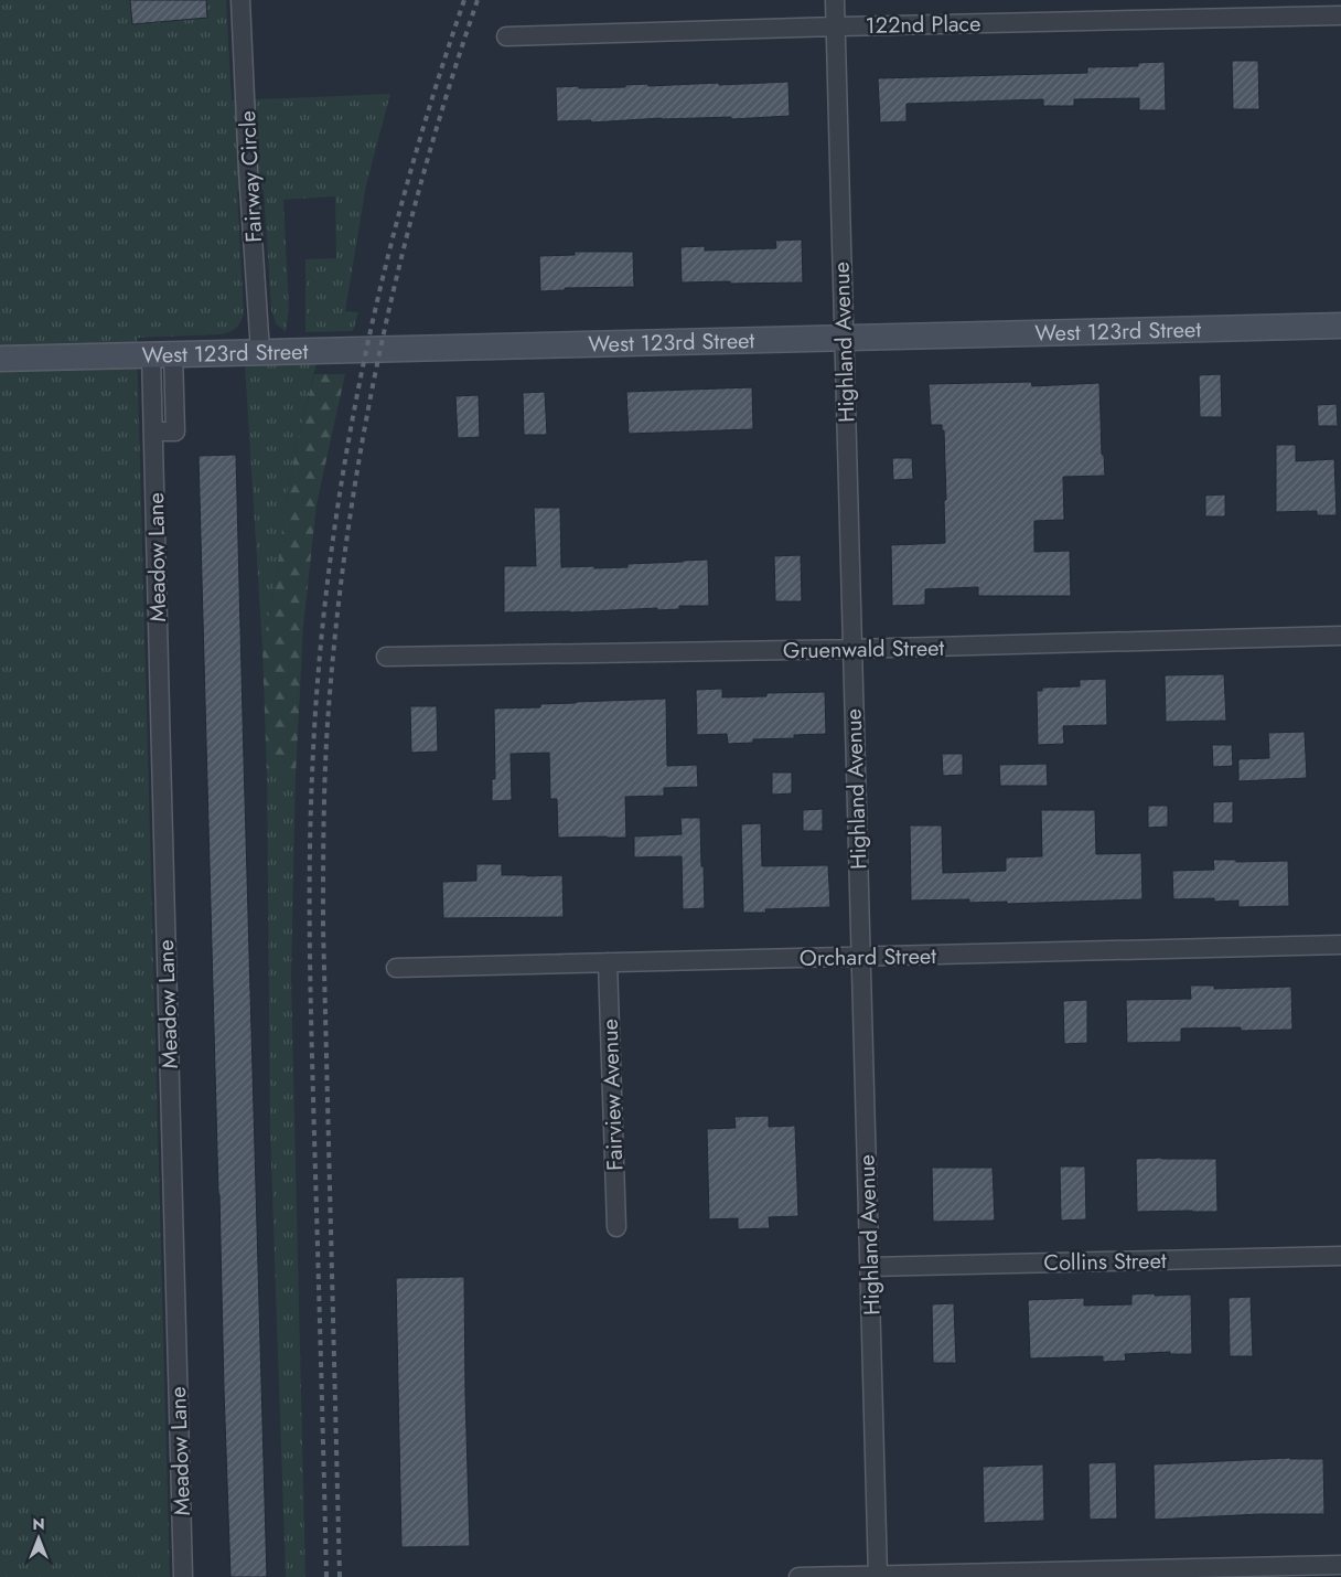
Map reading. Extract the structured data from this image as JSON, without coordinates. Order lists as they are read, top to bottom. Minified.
{"streets":{"street":["122nd Place","Fairway Circle","West 123rd Street","Highland Avenue","Meadow Lane","Gruenwald Street","Orchard Street","Fairview Avenue","Collins Street"]},"crossings":[["122nd Place","Highland Avenue"],["Fairway Circle","West 123rd Street"],["West 123rd Street","Highland Avenue"],["West 123rd Street","Meadow Lane"],["Highland Avenue","Gruenwald Street"],["Highland Avenue","Orchard Street"],["Highland Avenue","Collins Street"],["Orchard Street","Fairview Avenue"]],"north":"top"}
